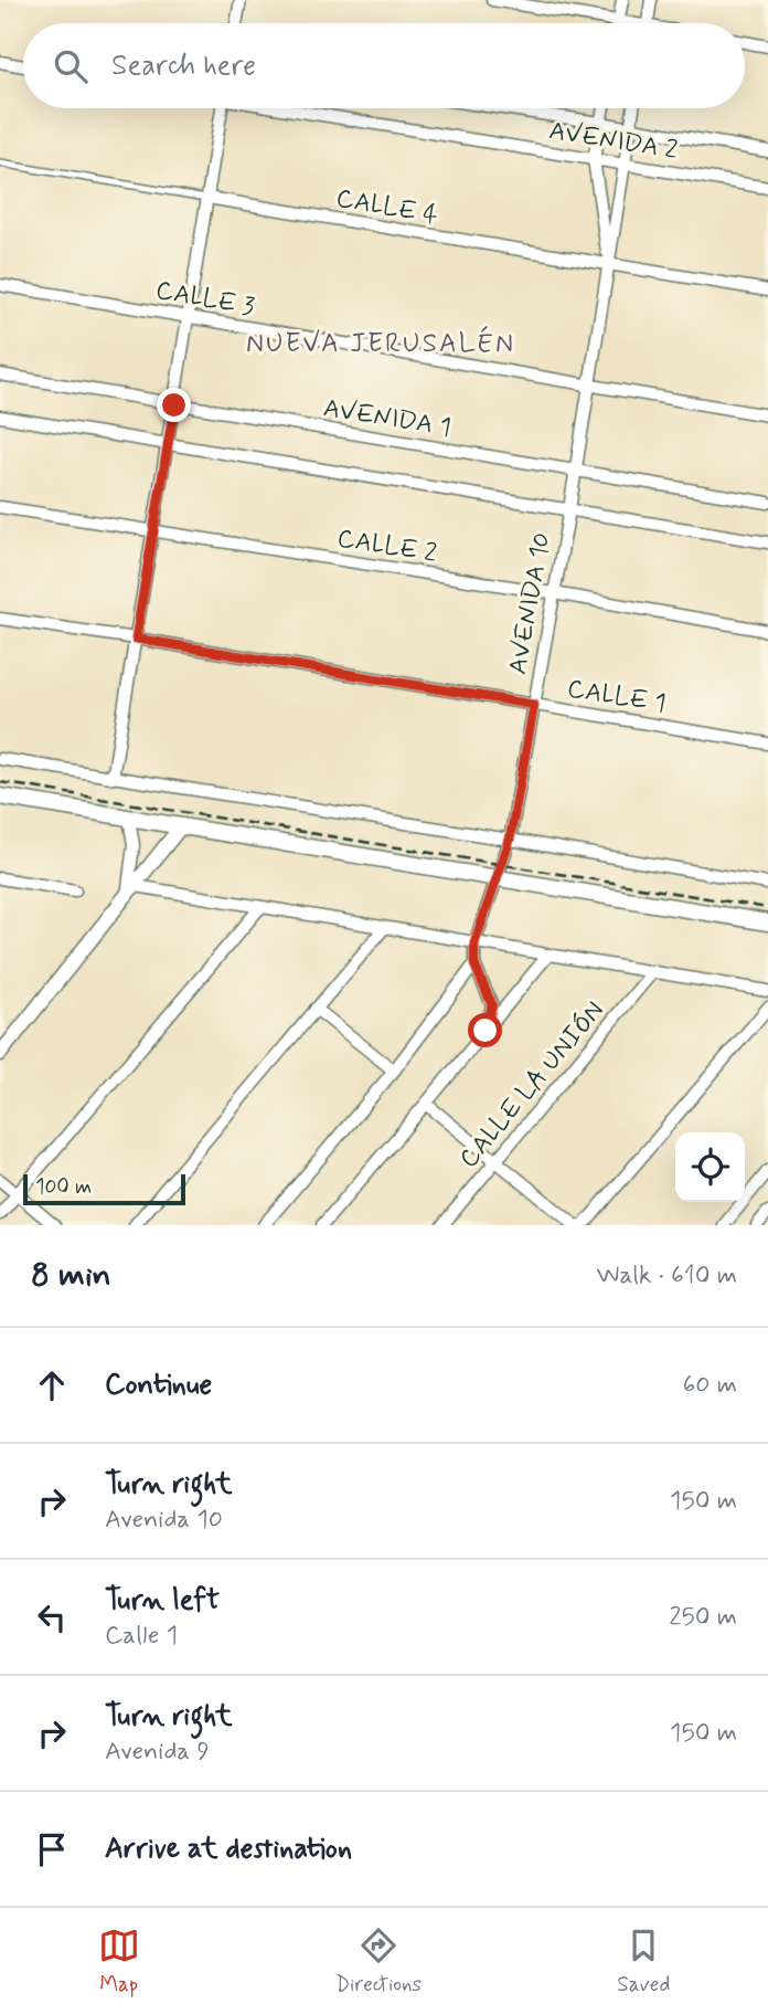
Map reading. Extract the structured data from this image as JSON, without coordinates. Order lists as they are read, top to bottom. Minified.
{"streets":{"street":["AVENIDA 2","CALLE 4","CALLE 3","AVENIDA 1","CALLE 2","AVENIDA 10","CALLE 1","CALLE LA UNIÓN"]},"crossings":[["AVENIDA 2","AVENIDA 10"],["CALLE 4","AVENIDA 10"],["CALLE 3","AVENIDA 10"],["AVENIDA 1","AVENIDA 10"],["CALLE 2","AVENIDA 10"],["AVENIDA 10","CALLE 1"]],"districts":["NUEVA JERUSALÉN"],"scale_bar":"100 m","page":{"search":"Search here","scale":"100 m","heading":["8 min","Walk · 610 m"],"list":[["Continue","60 m"],["Turn right","Avenida 10","150 m"],["Turn left","Calle 1","250 m"],["Turn right","Avenida 9","150 m"],"Arrive at destination"],"nav":["Map","Directions","Saved"]}}
